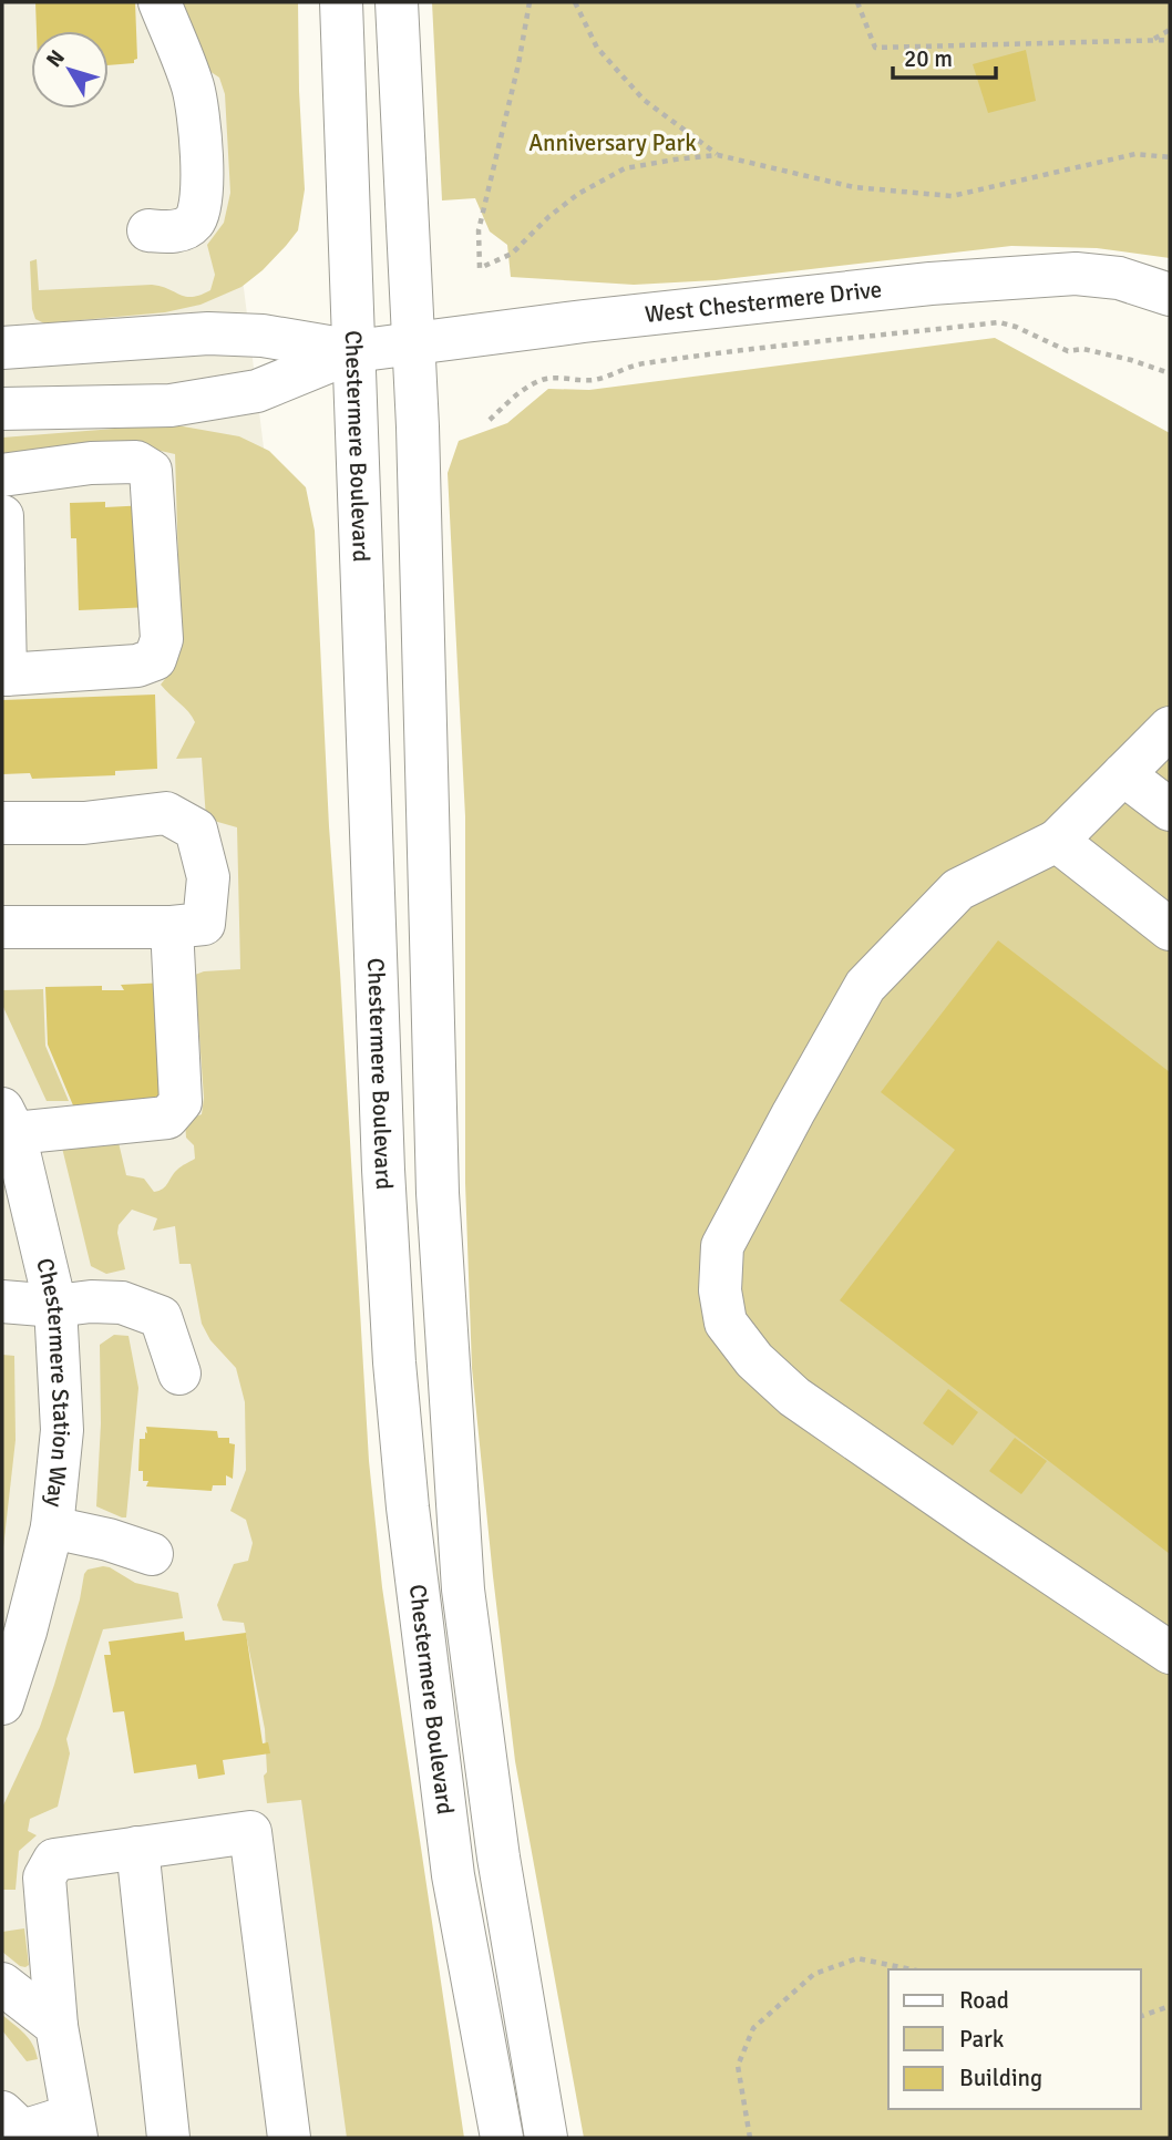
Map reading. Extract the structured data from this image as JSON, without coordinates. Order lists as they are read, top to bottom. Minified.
{"streets":{"main road":["West Chestermere Drive","Chestermere Boulevard","Chestermere Station Way"]},"crossings":[["West Chestermere Drive","Chestermere Boulevard"]],"parks":["Anniversary Park"],"legend":["Road","Park","Building"],"scale_bar":"20 m","north":"top left"}
